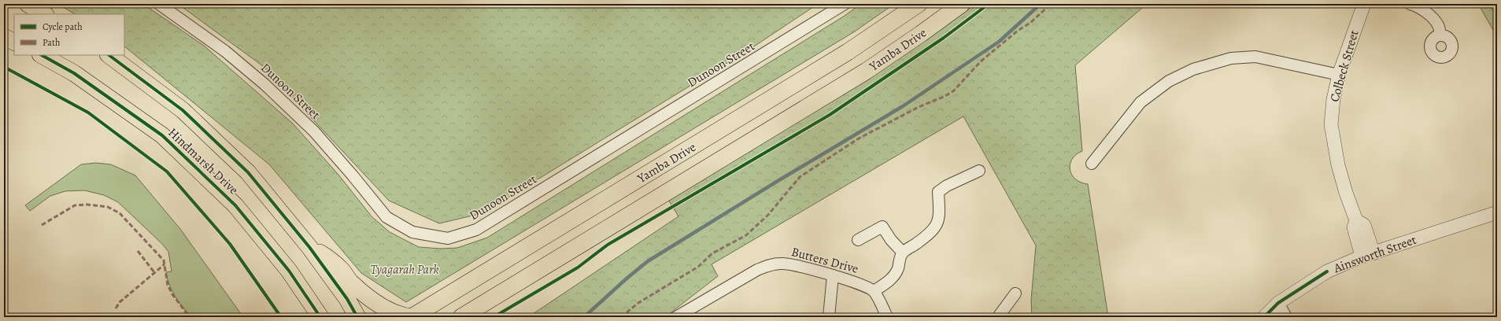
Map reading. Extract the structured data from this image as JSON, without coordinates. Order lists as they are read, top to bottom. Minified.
{"streets":{"main road":["Yamba Drive","Hindmarsh Drive"],"street":["Dunoon Street","Colbeck Street","Ainsworth Street","Butters Drive"]},"crossings":[["Colbeck Street","Ainsworth Street"]],"parks":["Tyagarah Park"],"legend":["Cycle path","Path"]}
